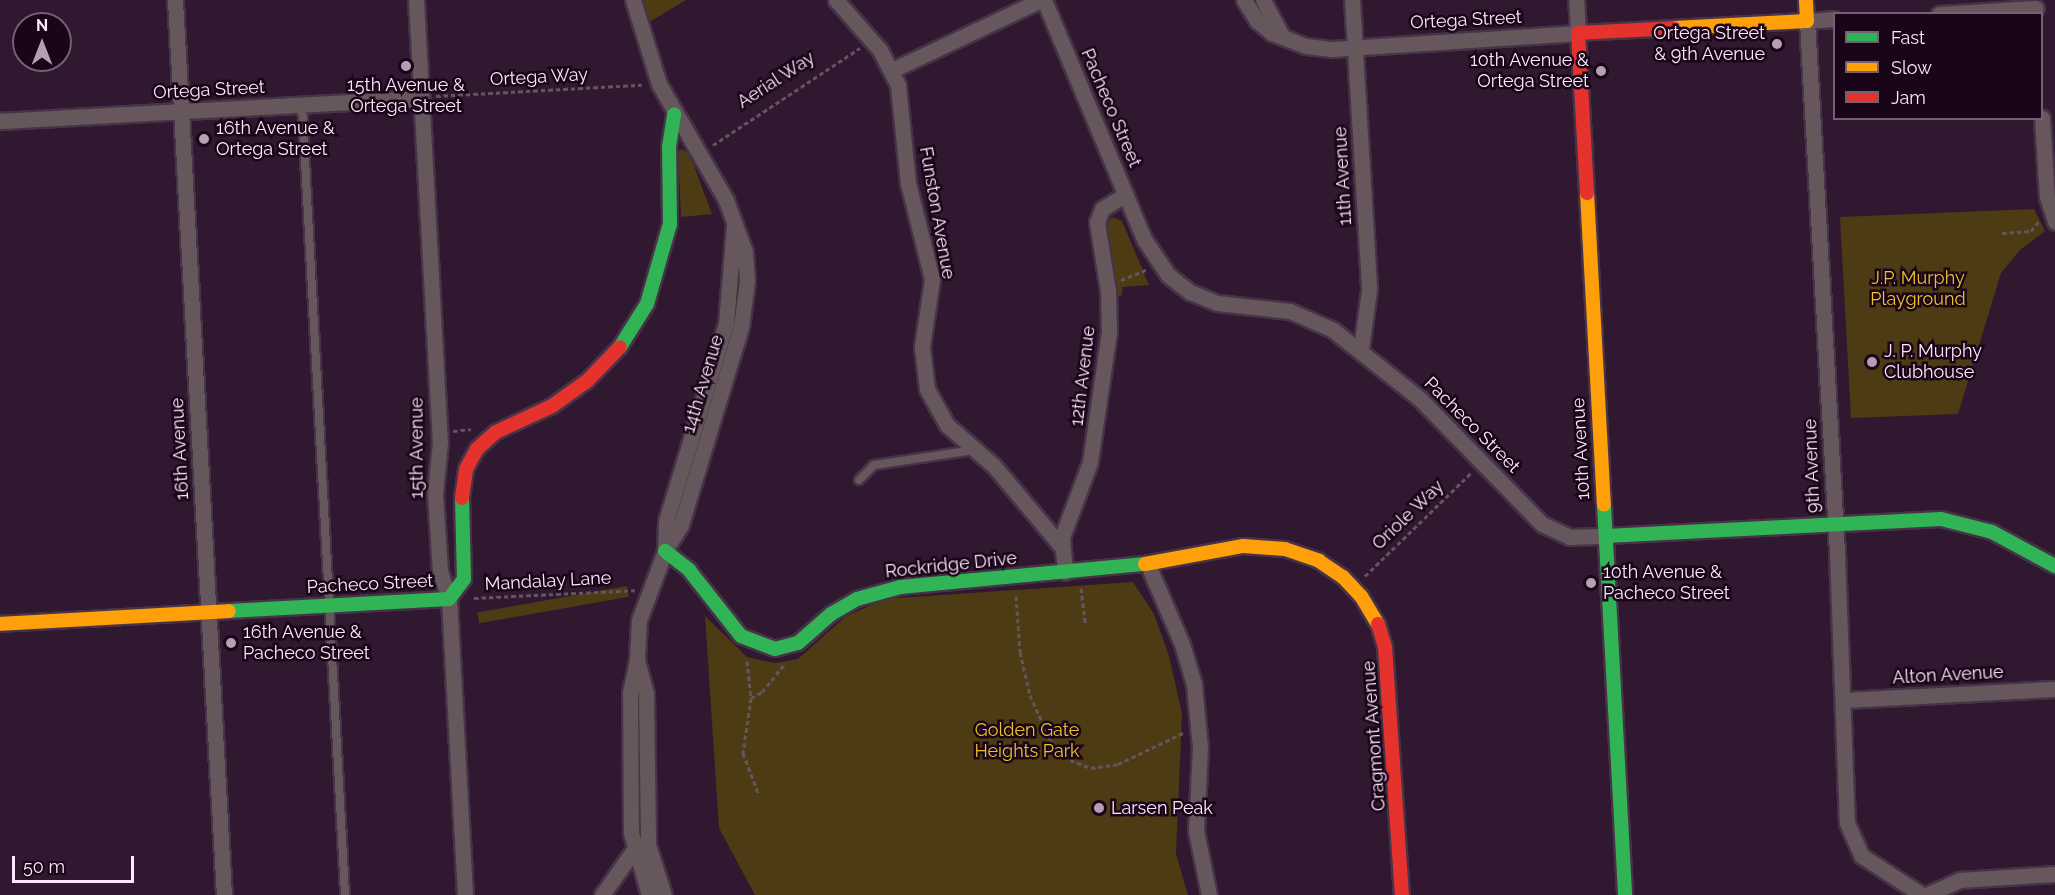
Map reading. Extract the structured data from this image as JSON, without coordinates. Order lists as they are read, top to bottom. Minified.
{"streets":{"street":["Ortega Street","Pacheco Street","11th Avenue","Funston Avenue","12th Avenue","14th Avenue","15th Avenue","16th Avenue","10th Avenue","9th Avenue","Rockridge Drive","Alton Avenue","Cragmont Avenue"],"path":["Ortega Way","Aerial Way","Oriole Way","Mandalay Lane"]},"crossings":[["Ortega Street","Ortega Way"],["Ortega Street","11th Avenue"],["Ortega Street","15th Avenue"],["Ortega Street","16th Avenue"],["Ortega Street","10th Avenue"],["Ortega Street","9th Avenue"],["Ortega Way","15th Avenue"],["Pacheco Street","11th Avenue"],["Pacheco Street","12th Avenue"],["Pacheco Street","14th Avenue"],["Pacheco Street","15th Avenue"],["Pacheco Street","16th Avenue"],["Pacheco Street","10th Avenue"],["Pacheco Street","9th Avenue"],["Pacheco Street","Oriole Way"],["Pacheco Street","Mandalay Lane"],["Funston Avenue","12th Avenue"],["12th Avenue","Rockridge Drive"],["14th Avenue","Mandalay Lane"],["15th Avenue","Mandalay Lane"],["9th Avenue","Alton Avenue"],["Oriole Way","Cragmont Avenue"],["Rockridge Drive","Cragmont Avenue"]],"parks":["J.P. Murphy Playground","Golden Gate Heights Park"],"places":["Ortega Street & 9th Avenue","15th Avenue & Ortega Street","10th Avenue & Ortega Street","16th Avenue & Ortega Street","J. P. Murphy Clubhouse","10th Avenue & Pacheco Street","16th Avenue & Pacheco Street","Larsen Peak"],"legend":["Fast","Slow","Jam"],"scale_bar":"50 m","north":"top"}
